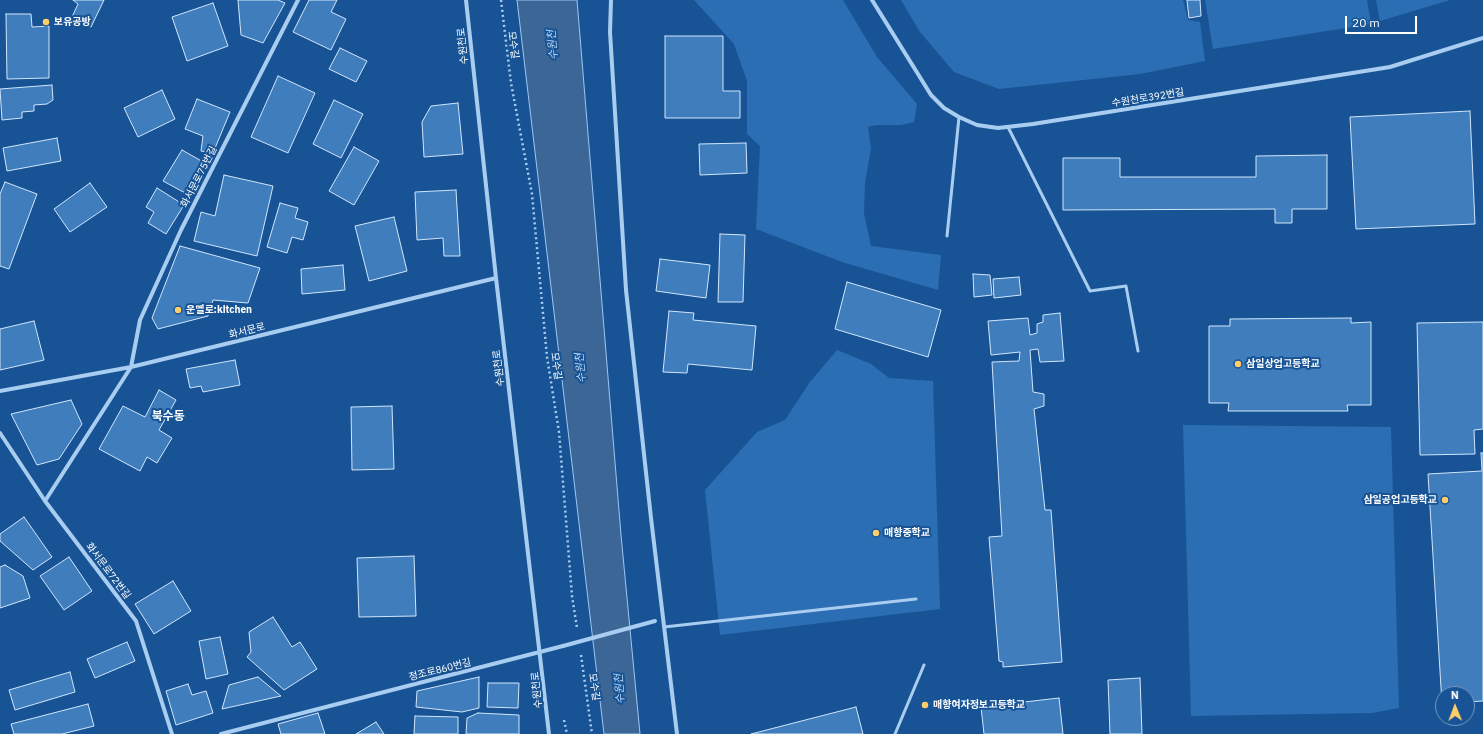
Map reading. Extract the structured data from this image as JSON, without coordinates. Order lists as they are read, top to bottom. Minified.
{"streets":{"street":["수원천로","수원천로392번길","화서문로75번길","화서문로","화서문로72번길","정조로860번길"],"path":["모수길"]},"crossings":[["수원천로","화서문로"],["수원천로","정조로860번길"],["화서문로75번길","화서문로"]],"districts":["북수동"],"water":["수원천"],"places":["보유공방","운멜로:kitchen","삼일상업고등학교","삼일공업고등학교","매향중학교","매향여자정보고등학교"],"scale_bar":"20 m","north":"top"}
